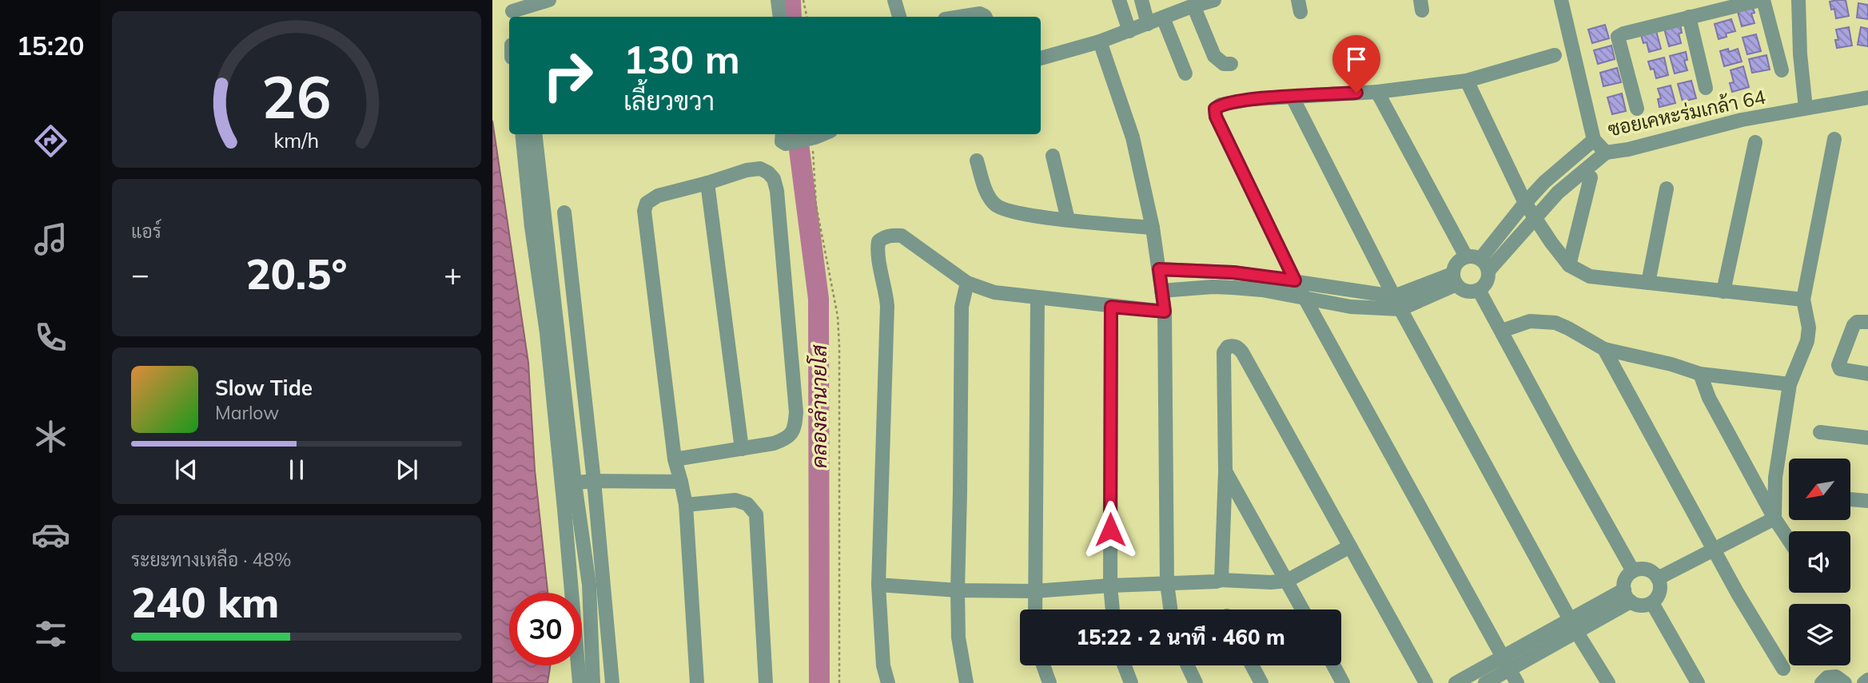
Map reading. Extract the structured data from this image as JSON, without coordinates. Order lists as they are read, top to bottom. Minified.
{"streets":{"street":["ซอยเคหะร่มเกล้า 64"]},"water":["คลองลำนายโส"],"north":"bottom left","page":{"tabs":"15:20","turn":["130 m","เลี้ยวขวา"],"tile":["แอร์",["ระยะทางเหลือ · 48%","240 km"]],"heat":["−","20.5°","+"],"song":["Slow Tide","Marlow"],"limit":"30","trip":"15:22 · 2 นาที · 460 m","gauge":["26","km/h"]}}
